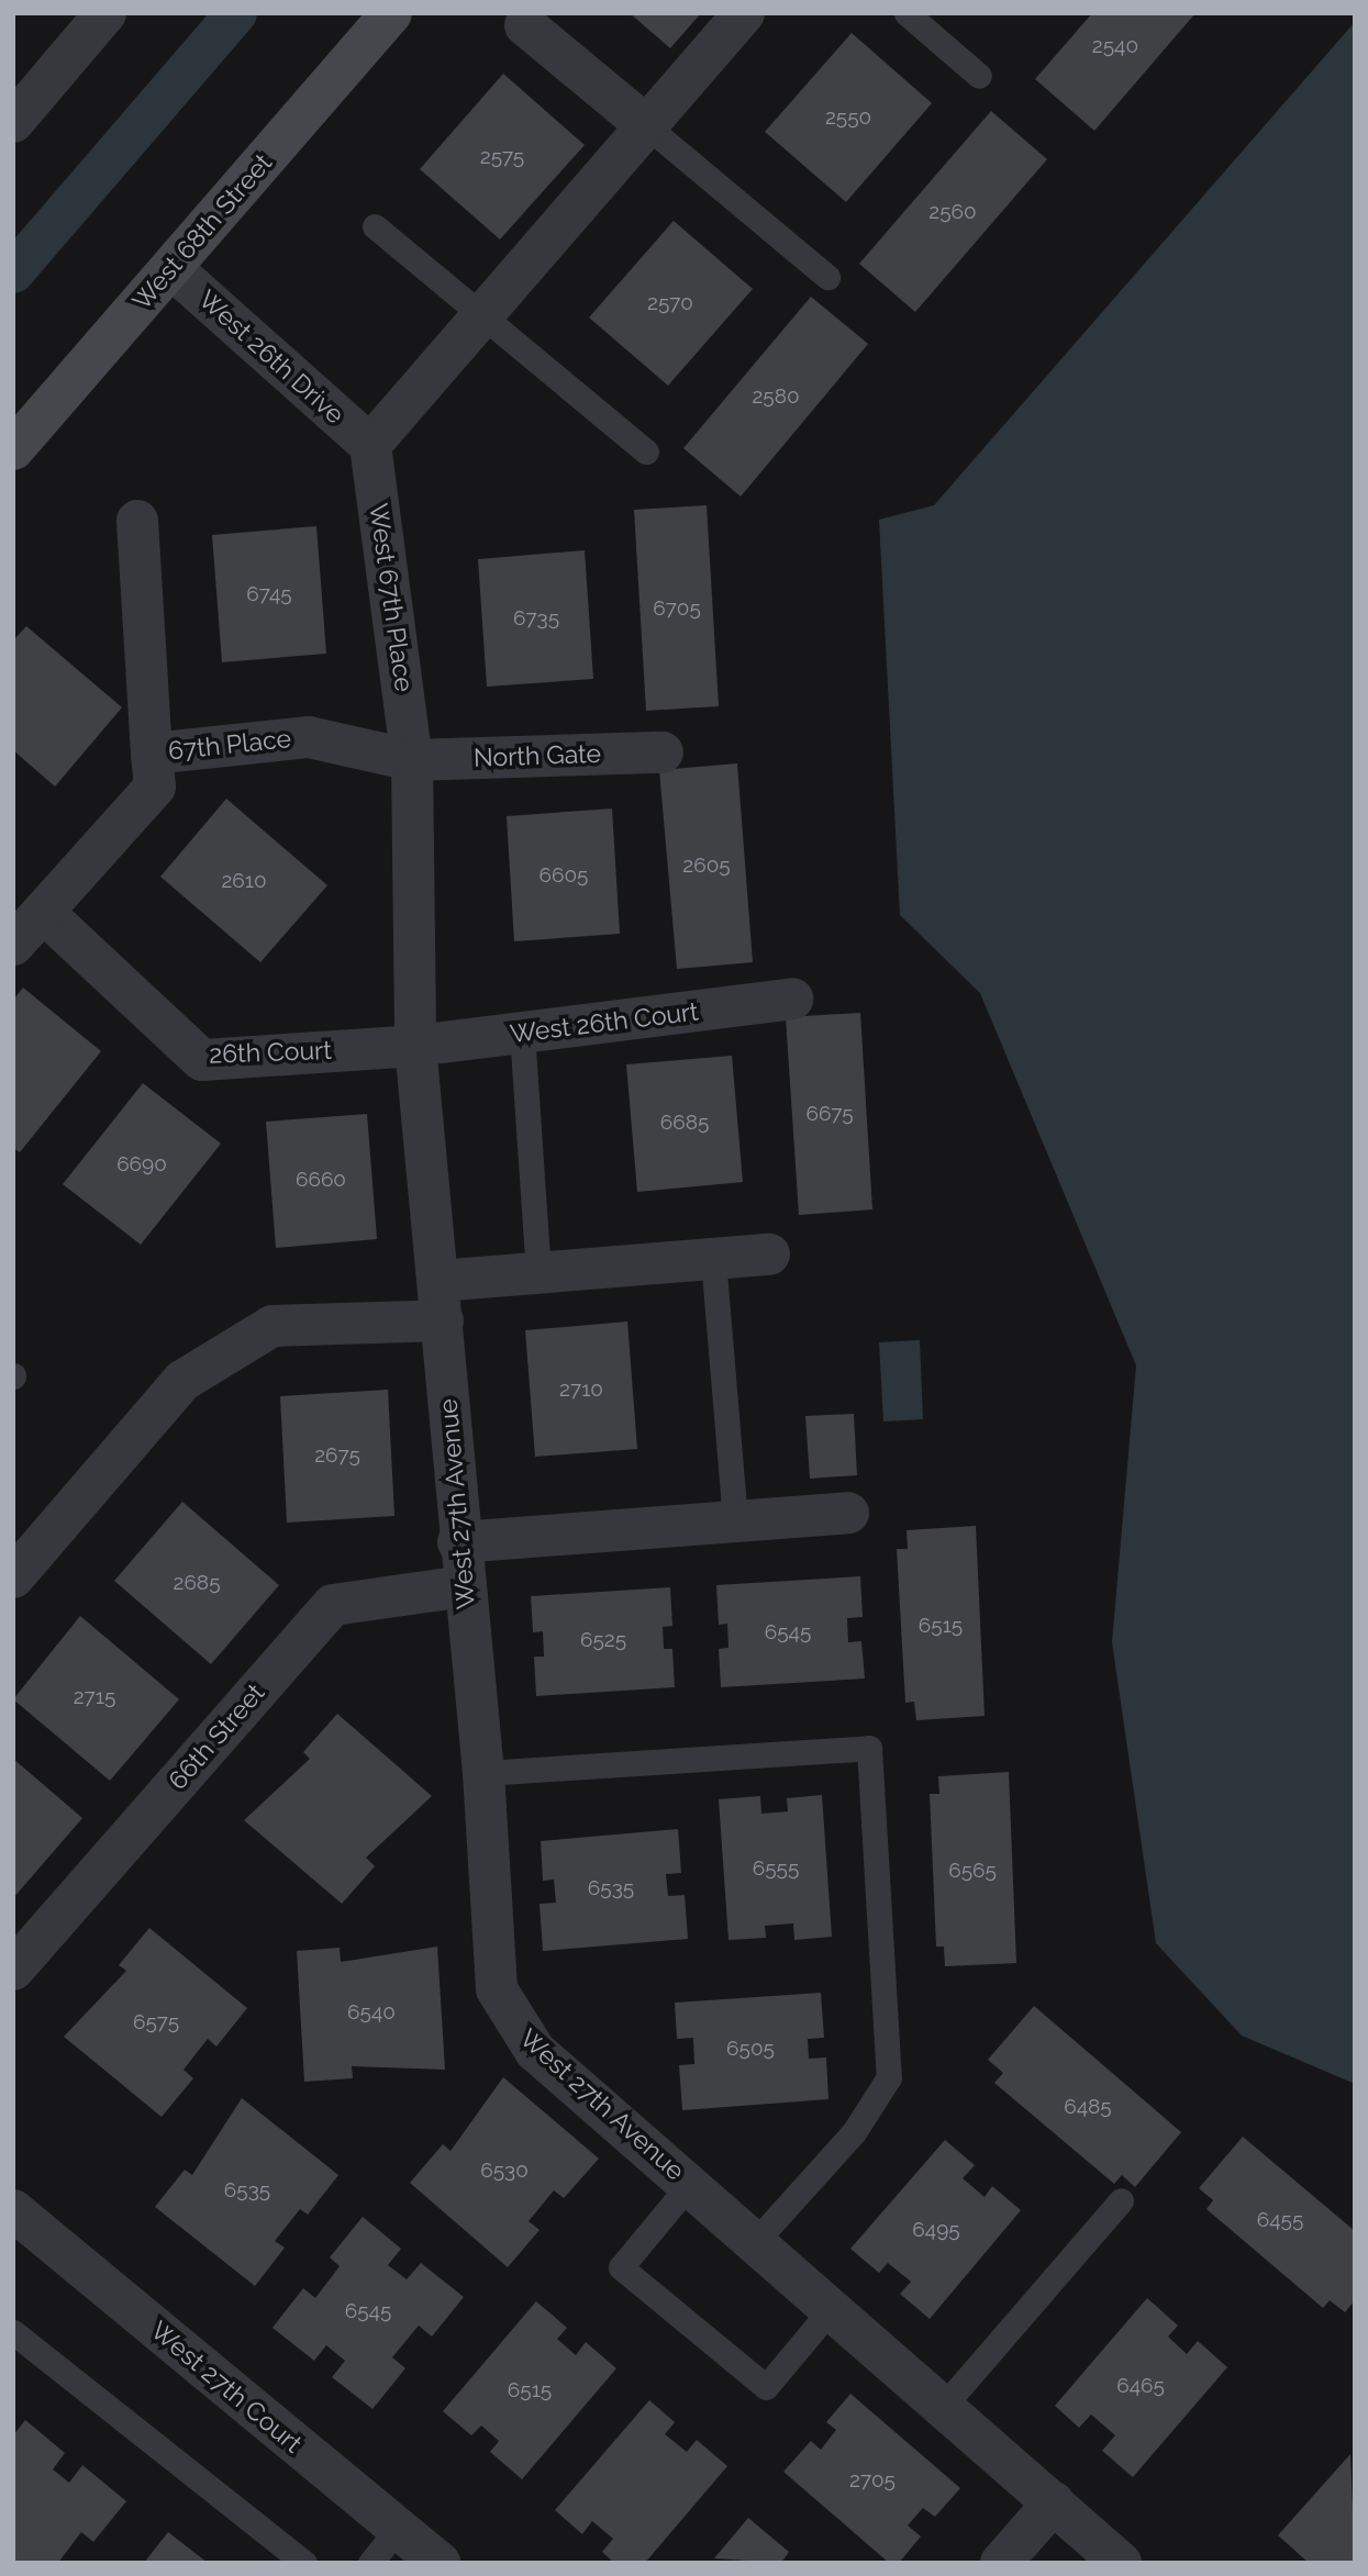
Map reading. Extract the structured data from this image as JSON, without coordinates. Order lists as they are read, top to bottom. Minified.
{"streets":{"main road":["West 68th Street"],"street":["West 26th Drive","West 67th Place","67th Place","North Gate","West 26th Court","26th Court","West 27th Avenue","66th Street","West 27th Court"]},"crossings":[["West 68th Street","West 26th Drive"],["West 26th Drive","West 67th Place"],["West 67th Place","67th Place"],["West 67th Place","North Gate"],["West 67th Place","West 26th Court"],["West 67th Place","26th Court"],["West 67th Place","West 27th Avenue"],["67th Place","North Gate"],["67th Place","26th Court"],["West 26th Court","26th Court"],["West 27th Avenue","66th Street"]],"house_numbers":["2540","2550","2575","2560","2570","2580","6745","6705","6735","2605","6605","2610","6675","6685","6690","6660","2710","2675","2685","6515","6545","6525","2715","6555","6565","6535","6540","6575","6505","6485","6530","6535","6455","6495","6545","6465","6515","2705"]}
